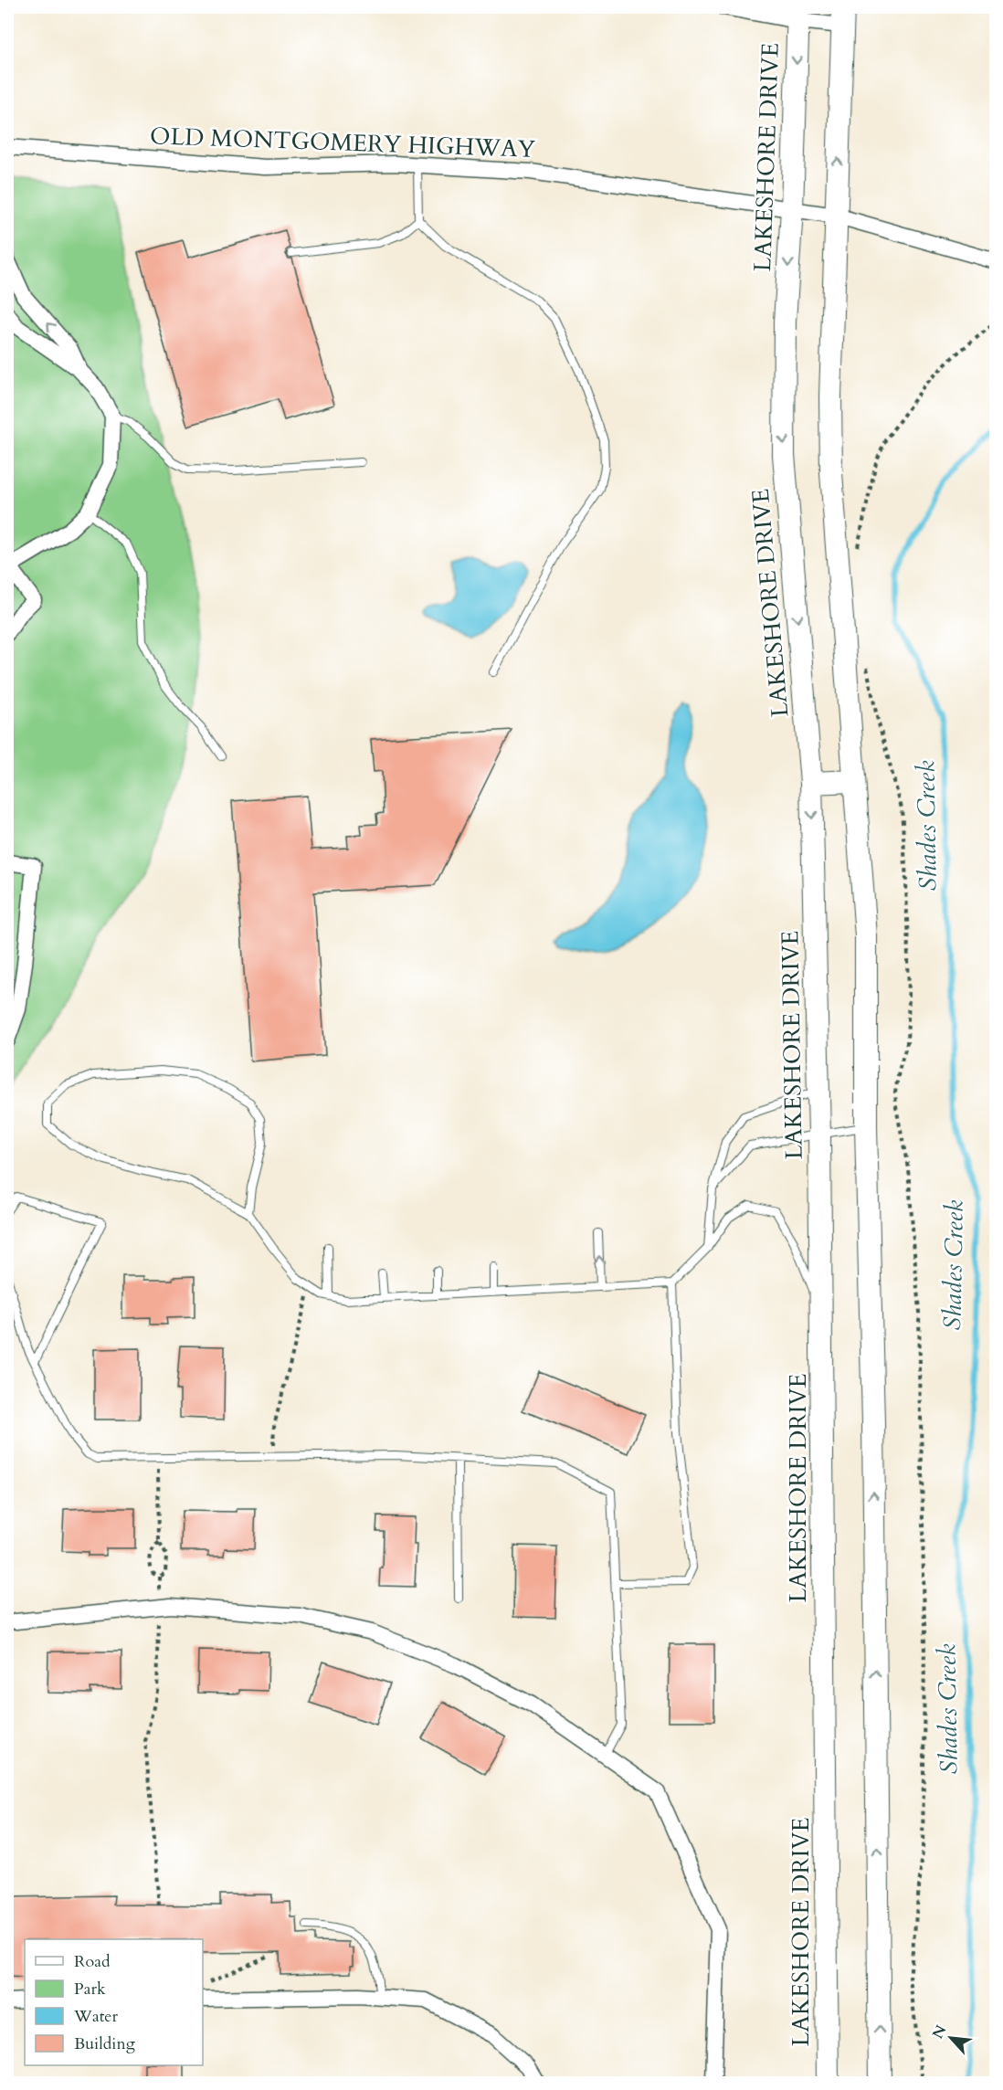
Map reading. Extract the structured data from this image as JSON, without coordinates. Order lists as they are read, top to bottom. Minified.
{"streets":{"main road":["LAKESHORE DRIVE"],"street":["OLD MONTGOMERY HIGHWAY"]},"crossings":[["OLD MONTGOMERY HIGHWAY","LAKESHORE DRIVE"]],"water":["Shades Creek"],"legend":["Road","Park","Water","Building"],"north":"top left"}
